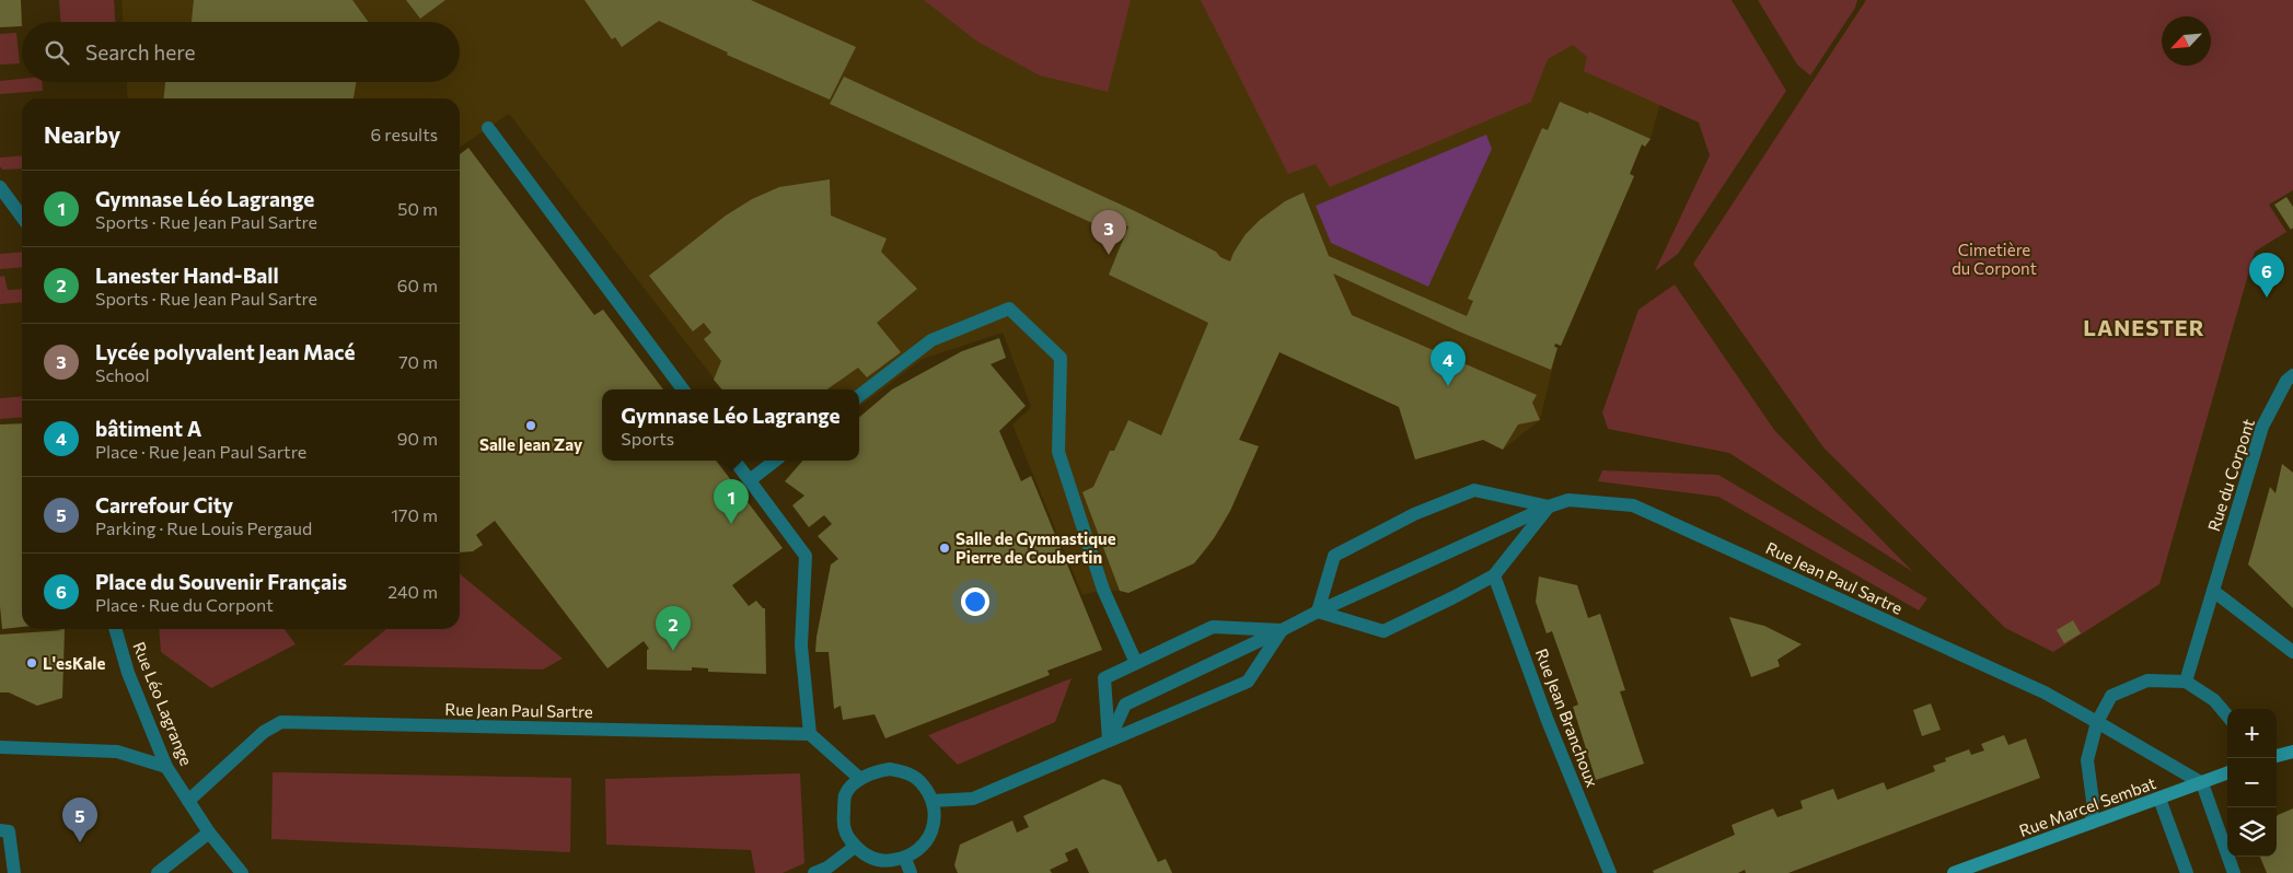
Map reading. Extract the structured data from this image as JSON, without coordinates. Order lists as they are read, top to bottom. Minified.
{"streets":{"street":["Rue du Corpont","Rue Jean Paul Sartre","Rue Léo Lagrange","Rue Jean Branchoux","Rue Marcel Sembat"]},"crossings":[["Rue Jean Paul Sartre","Rue Léo Lagrange"],["Rue Jean Paul Sartre","Rue Marcel Sembat"]],"districts":["LANESTER"],"parks":["Cimetière du Corpont"],"places":["Salle Jean Zay","Salle de Gymnastique Pierre de Coubertin","L'esKale"],"north":"bottom left","page":{"search":"Search here","heading":["Nearby","6 results"],"list":[{"mark":"1","name":"Gymnase Léo Lagrange","note":"Sports · Rue Jean Paul Sartre","value":"50 m"},{"mark":"2","name":"Lanester Hand-Ball","note":"Sports · Rue Jean Paul Sartre","value":"60 m"},{"mark":"3","name":"Lycée polyvalent Jean Macé","note":"School","value":"70 m"},{"mark":"4","name":"bâtiment A","note":"Place · Rue Jean Paul Sartre","value":"90 m"},{"mark":"5","name":"Carrefour City","note":"Parking · Rue Louis Pergaud","value":"170 m"},{"mark":"6","name":"Place du Souvenir Français","note":"Place · Rue du Corpont","value":"240 m"}],"pins":["3","6","4","1","2","5"],"popup":["Gymnase Léo Lagrange","Sports"],"map_buttons":["+","−"]}}
